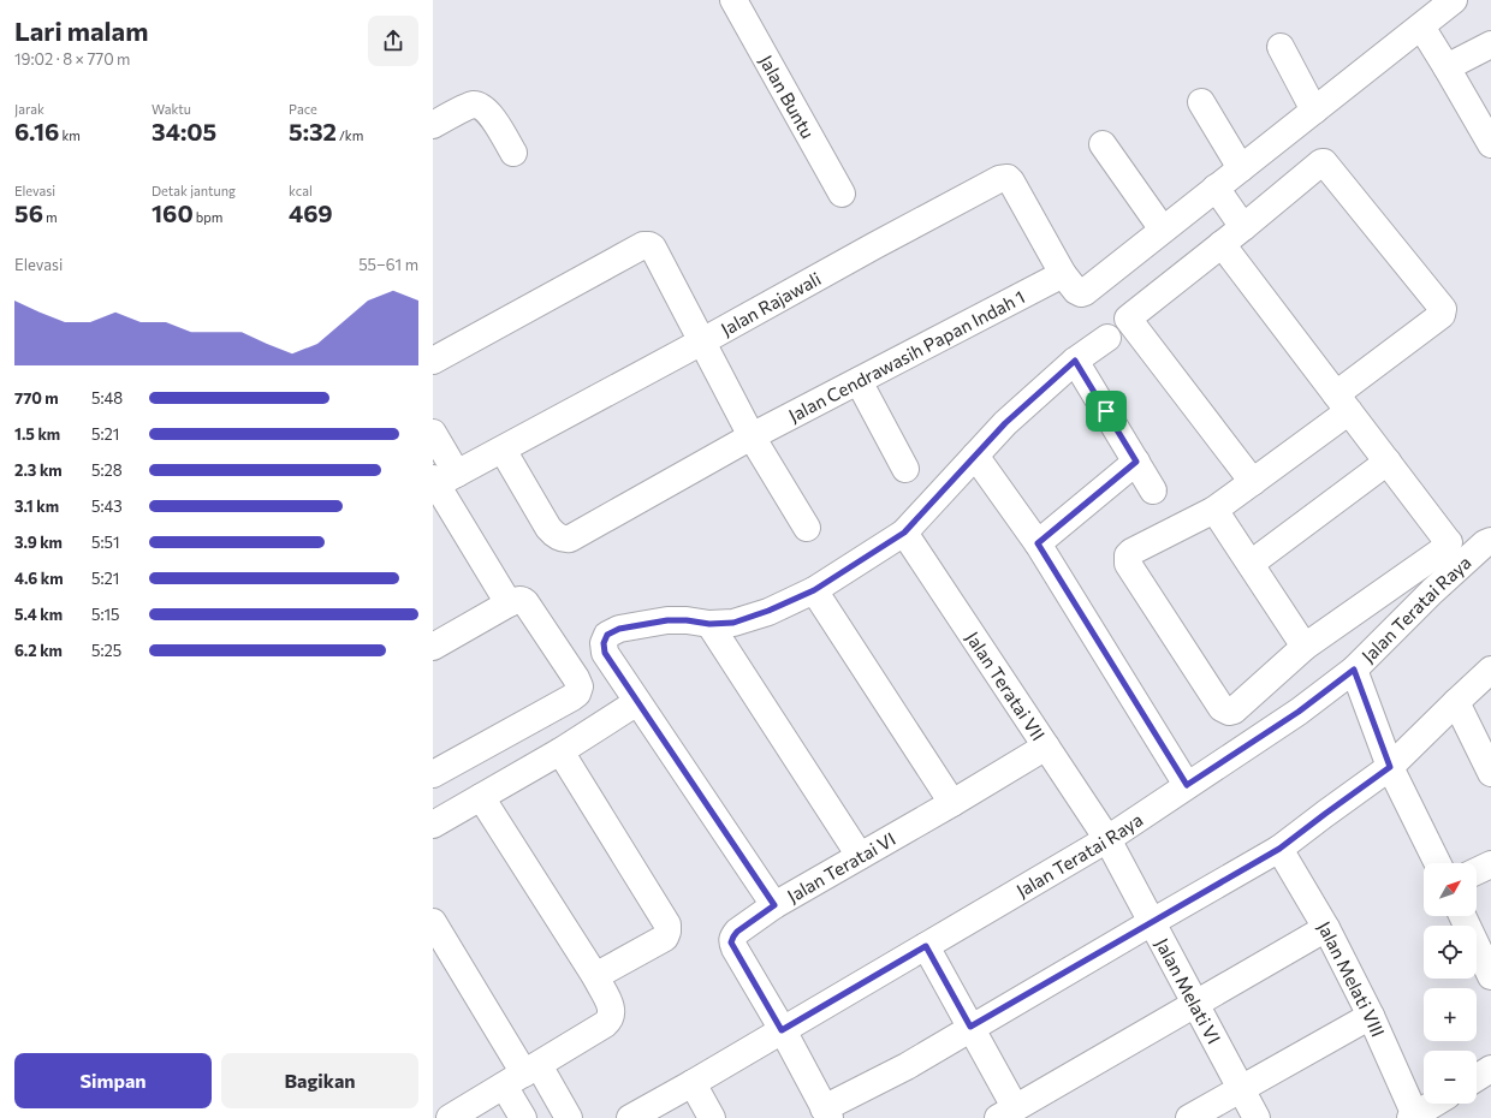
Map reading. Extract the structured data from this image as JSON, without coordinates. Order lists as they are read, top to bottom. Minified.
{"streets":{"street":["Jalan Buntu","Jalan Rajawali","Jalan Cendrawasih Papan Indah 1","Jalan Teratai Raya","Jalan Teratai VII","Jalan Teratai VI","Jalan Melati VIII","Jalan Melati VI"]},"crossings":[["Jalan Rajawali","Jalan Cendrawasih Papan Indah 1"],["Jalan Teratai Raya","Jalan Teratai VII"],["Jalan Teratai Raya","Jalan Teratai VI"],["Jalan Teratai Raya","Jalan Melati VI"],["Jalan Teratai VII","Jalan Teratai VI"],["Jalan Teratai VII","Jalan Melati VI"]],"north":"top right","page":{"heading":["Lari malam","19:02 · 8 × 770 m"],"stats":[["Jarak","6.16 km"],["Waktu","34:05"],["Pace","5:32 /km"],["Elevasi","56 m"],["Detak jantung","160 bpm"],["kcal","469"]],"chart":["Elevasi","55–61 m"],"list":[{"name":"770 m","note":"5:48"},{"name":"1.5 km","note":"5:21"},{"name":"2.3 km","note":"5:28"},{"name":"3.1 km","note":"5:43"},{"name":"3.9 km","note":"5:51"},{"name":"4.6 km","note":"5:21"},{"name":"5.4 km","note":"5:15"},{"name":"6.2 km","note":"5:25"}],"map_buttons":["+","−"],"buttons":["Simpan","Bagikan"]}}
